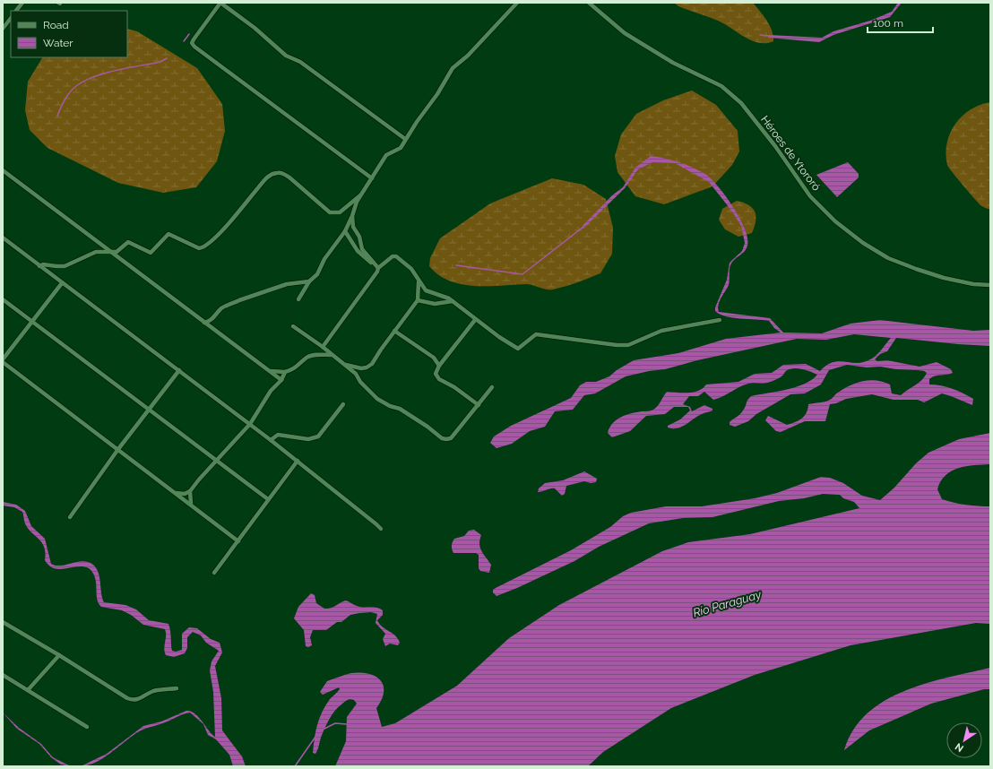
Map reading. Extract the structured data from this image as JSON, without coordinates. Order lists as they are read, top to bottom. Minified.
{"streets":{"street":["Héroes de Ytororó"]},"water":["Río Paraguay"],"legend":["Road","Water"],"scale_bar":"100 m","north":"bottom left"}
